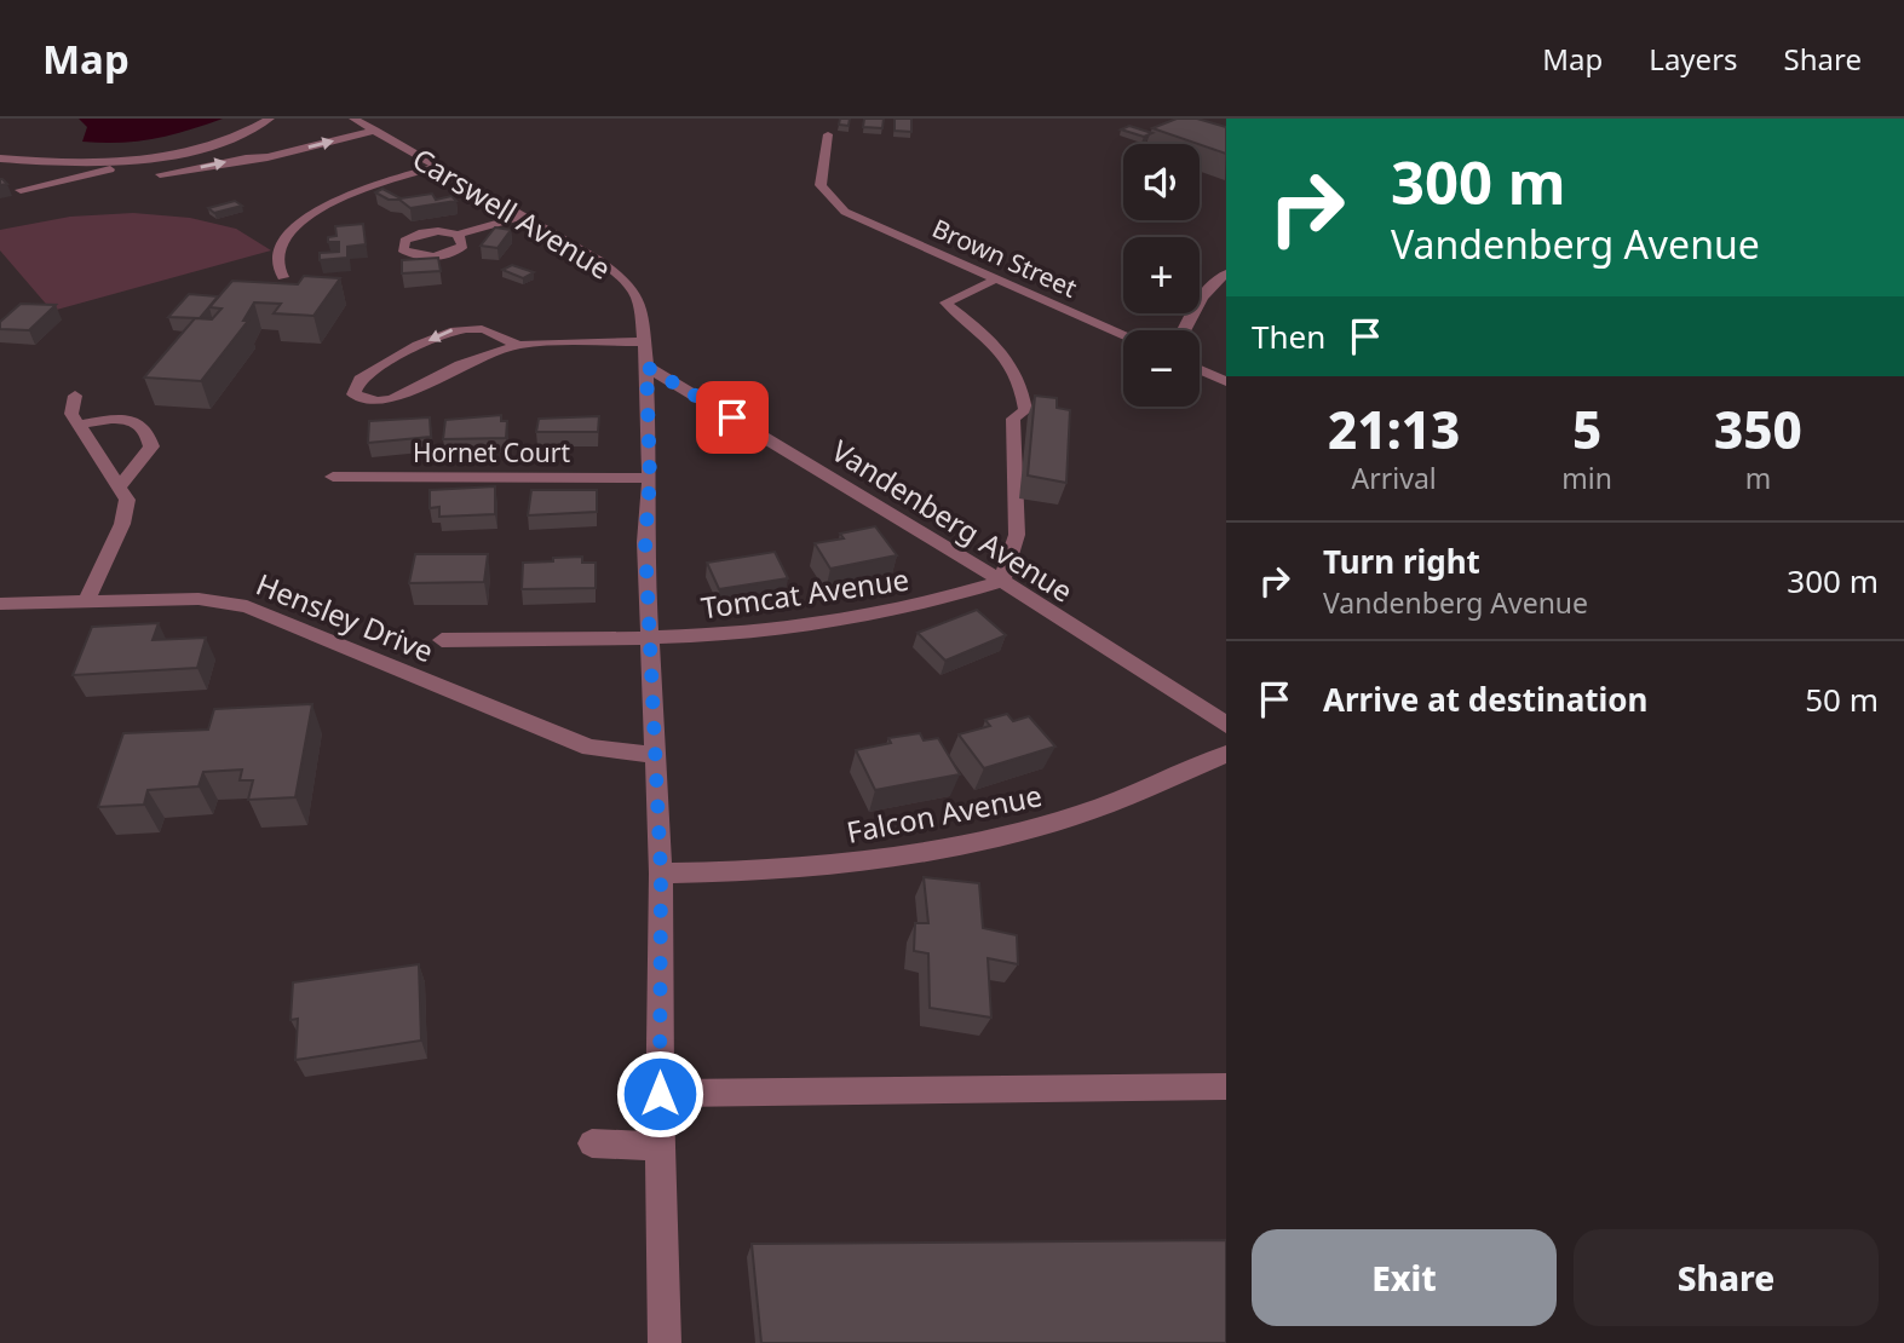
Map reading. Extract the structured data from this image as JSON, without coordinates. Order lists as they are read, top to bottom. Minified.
{"streets":{"street":["Carswell Avenue","Brown Street","Hornet Court","Vandenberg Avenue","Tomcat Avenue","Hensley Drive","Falcon Avenue"]},"crossings":[["Carswell Avenue","Hornet Court"],["Carswell Avenue","Vandenberg Avenue"],["Carswell Avenue","Tomcat Avenue"],["Carswell Avenue","Hensley Drive"],["Carswell Avenue","Falcon Avenue"],["Vandenberg Avenue","Tomcat Avenue"]],"page":{"header":"Map","nav":["Map","Layers","Share"],"turn":["300 m","Vandenberg Avenue"],"map_buttons":["+","−"],"then":"Then","eta":["21:13","Arrival","5","min","350","m"],"list":[{"name":"Turn right","note":"Vandenberg Avenue","value":"300 m"},{"name":"Arrive at destination","value":"50 m"}],"buttons":["Exit","Share"]}}
